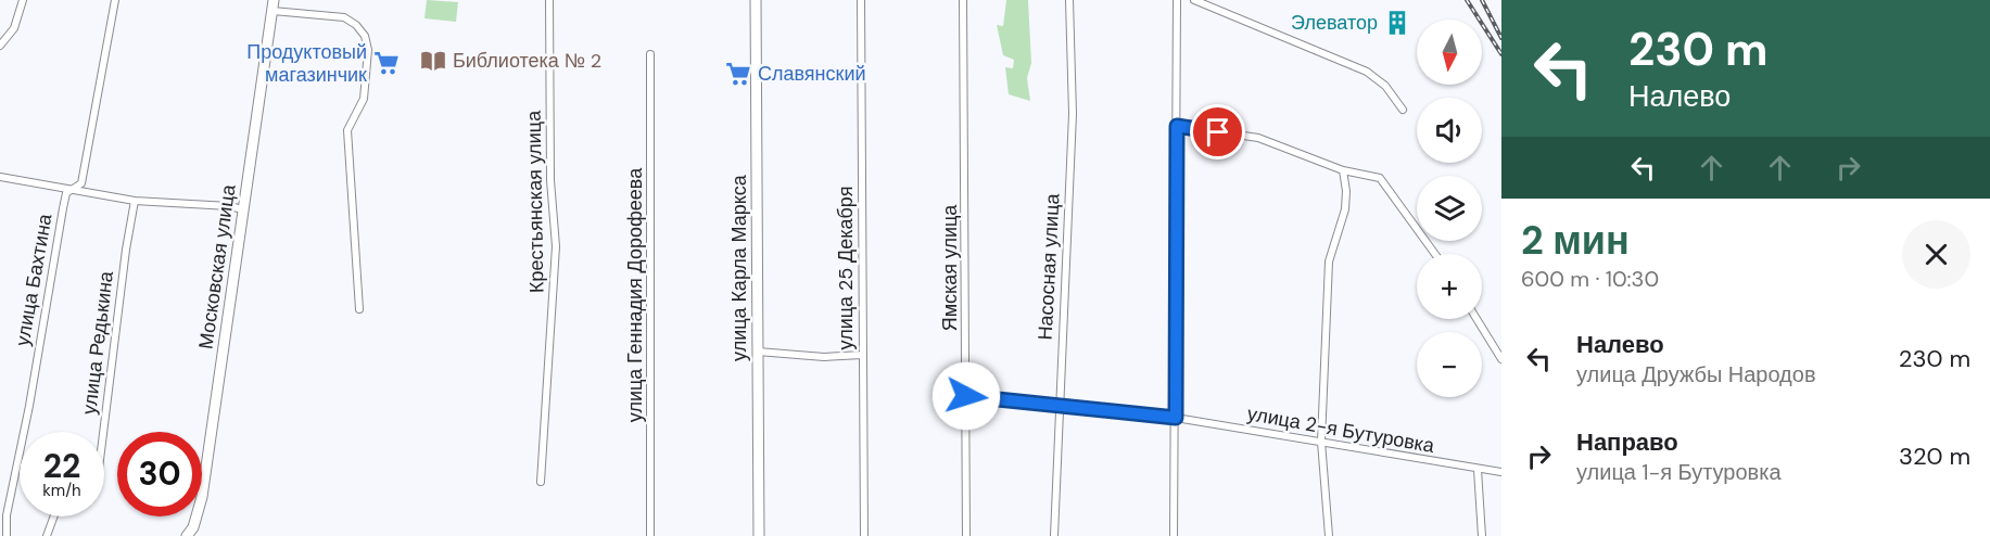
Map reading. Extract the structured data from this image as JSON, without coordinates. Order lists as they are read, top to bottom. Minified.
{"streets":{"street":["Крестьянская улица","Московская улица","Насосная улица","улица Карла Маркса","улица 25 Декабря","Ямская улица","улица Бахтина","улица Геннадия Дорофеева","улица Редькина","улица 2-я Бутуровка"]},"crossings":[["Насосная улица","улица 2-я Бутуровка"],["Ямская улица","улица 2-я Бутуровка"]],"places":{"building":["Элеватор"],"library":["Библиотека № 2"],"supermarket":["Продуктовый магазинчик","Славянский"]},"north":"bottom","page":{"turn":["230 m","Налево"],"map_buttons":["+","−"],"heading":["2 мин","600 m · 10:30"],"list":[{"name":"Налево","note":"улица Дружбы Народов","value":"230 m"},{"name":"Направо","note":"улица 1-я Бутуровка","value":"320 m"}],"speed":"22 km/h","limit":"30"}}
